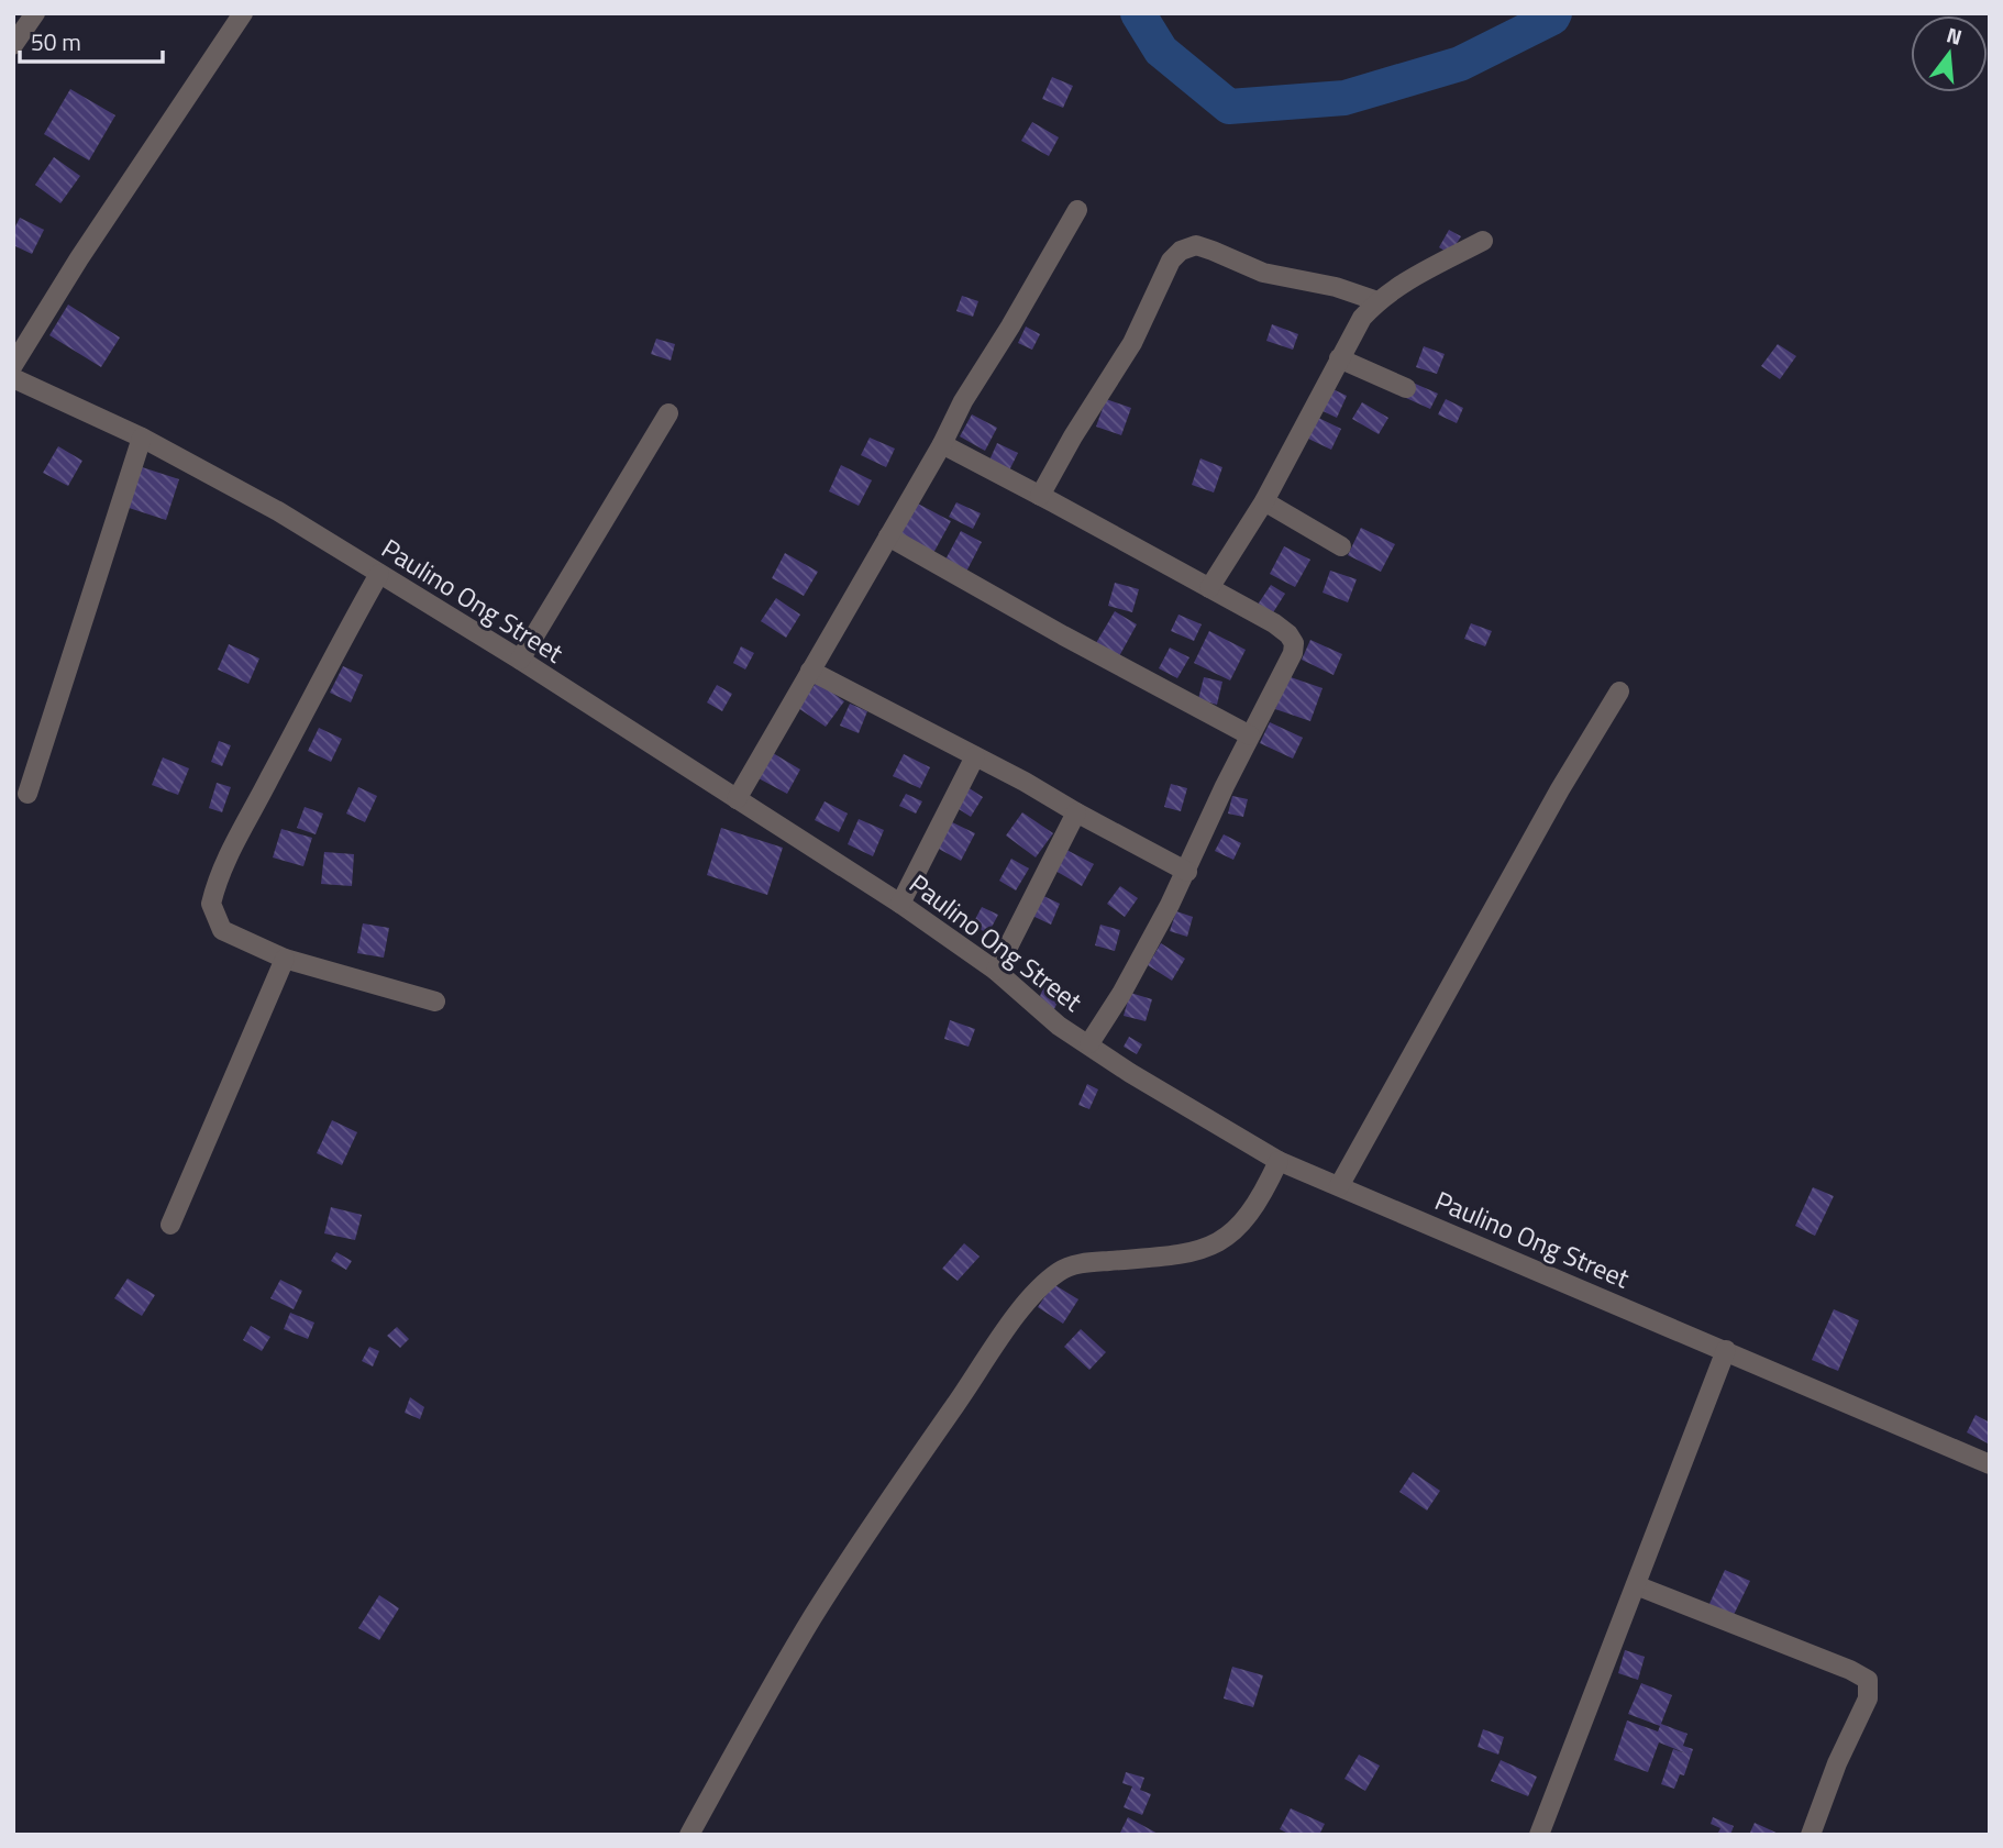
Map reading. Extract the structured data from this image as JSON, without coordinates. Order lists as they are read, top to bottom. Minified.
{"streets":{"street":["Paulino Ong Street"]},"scale_bar":"50 m","north":"top"}
